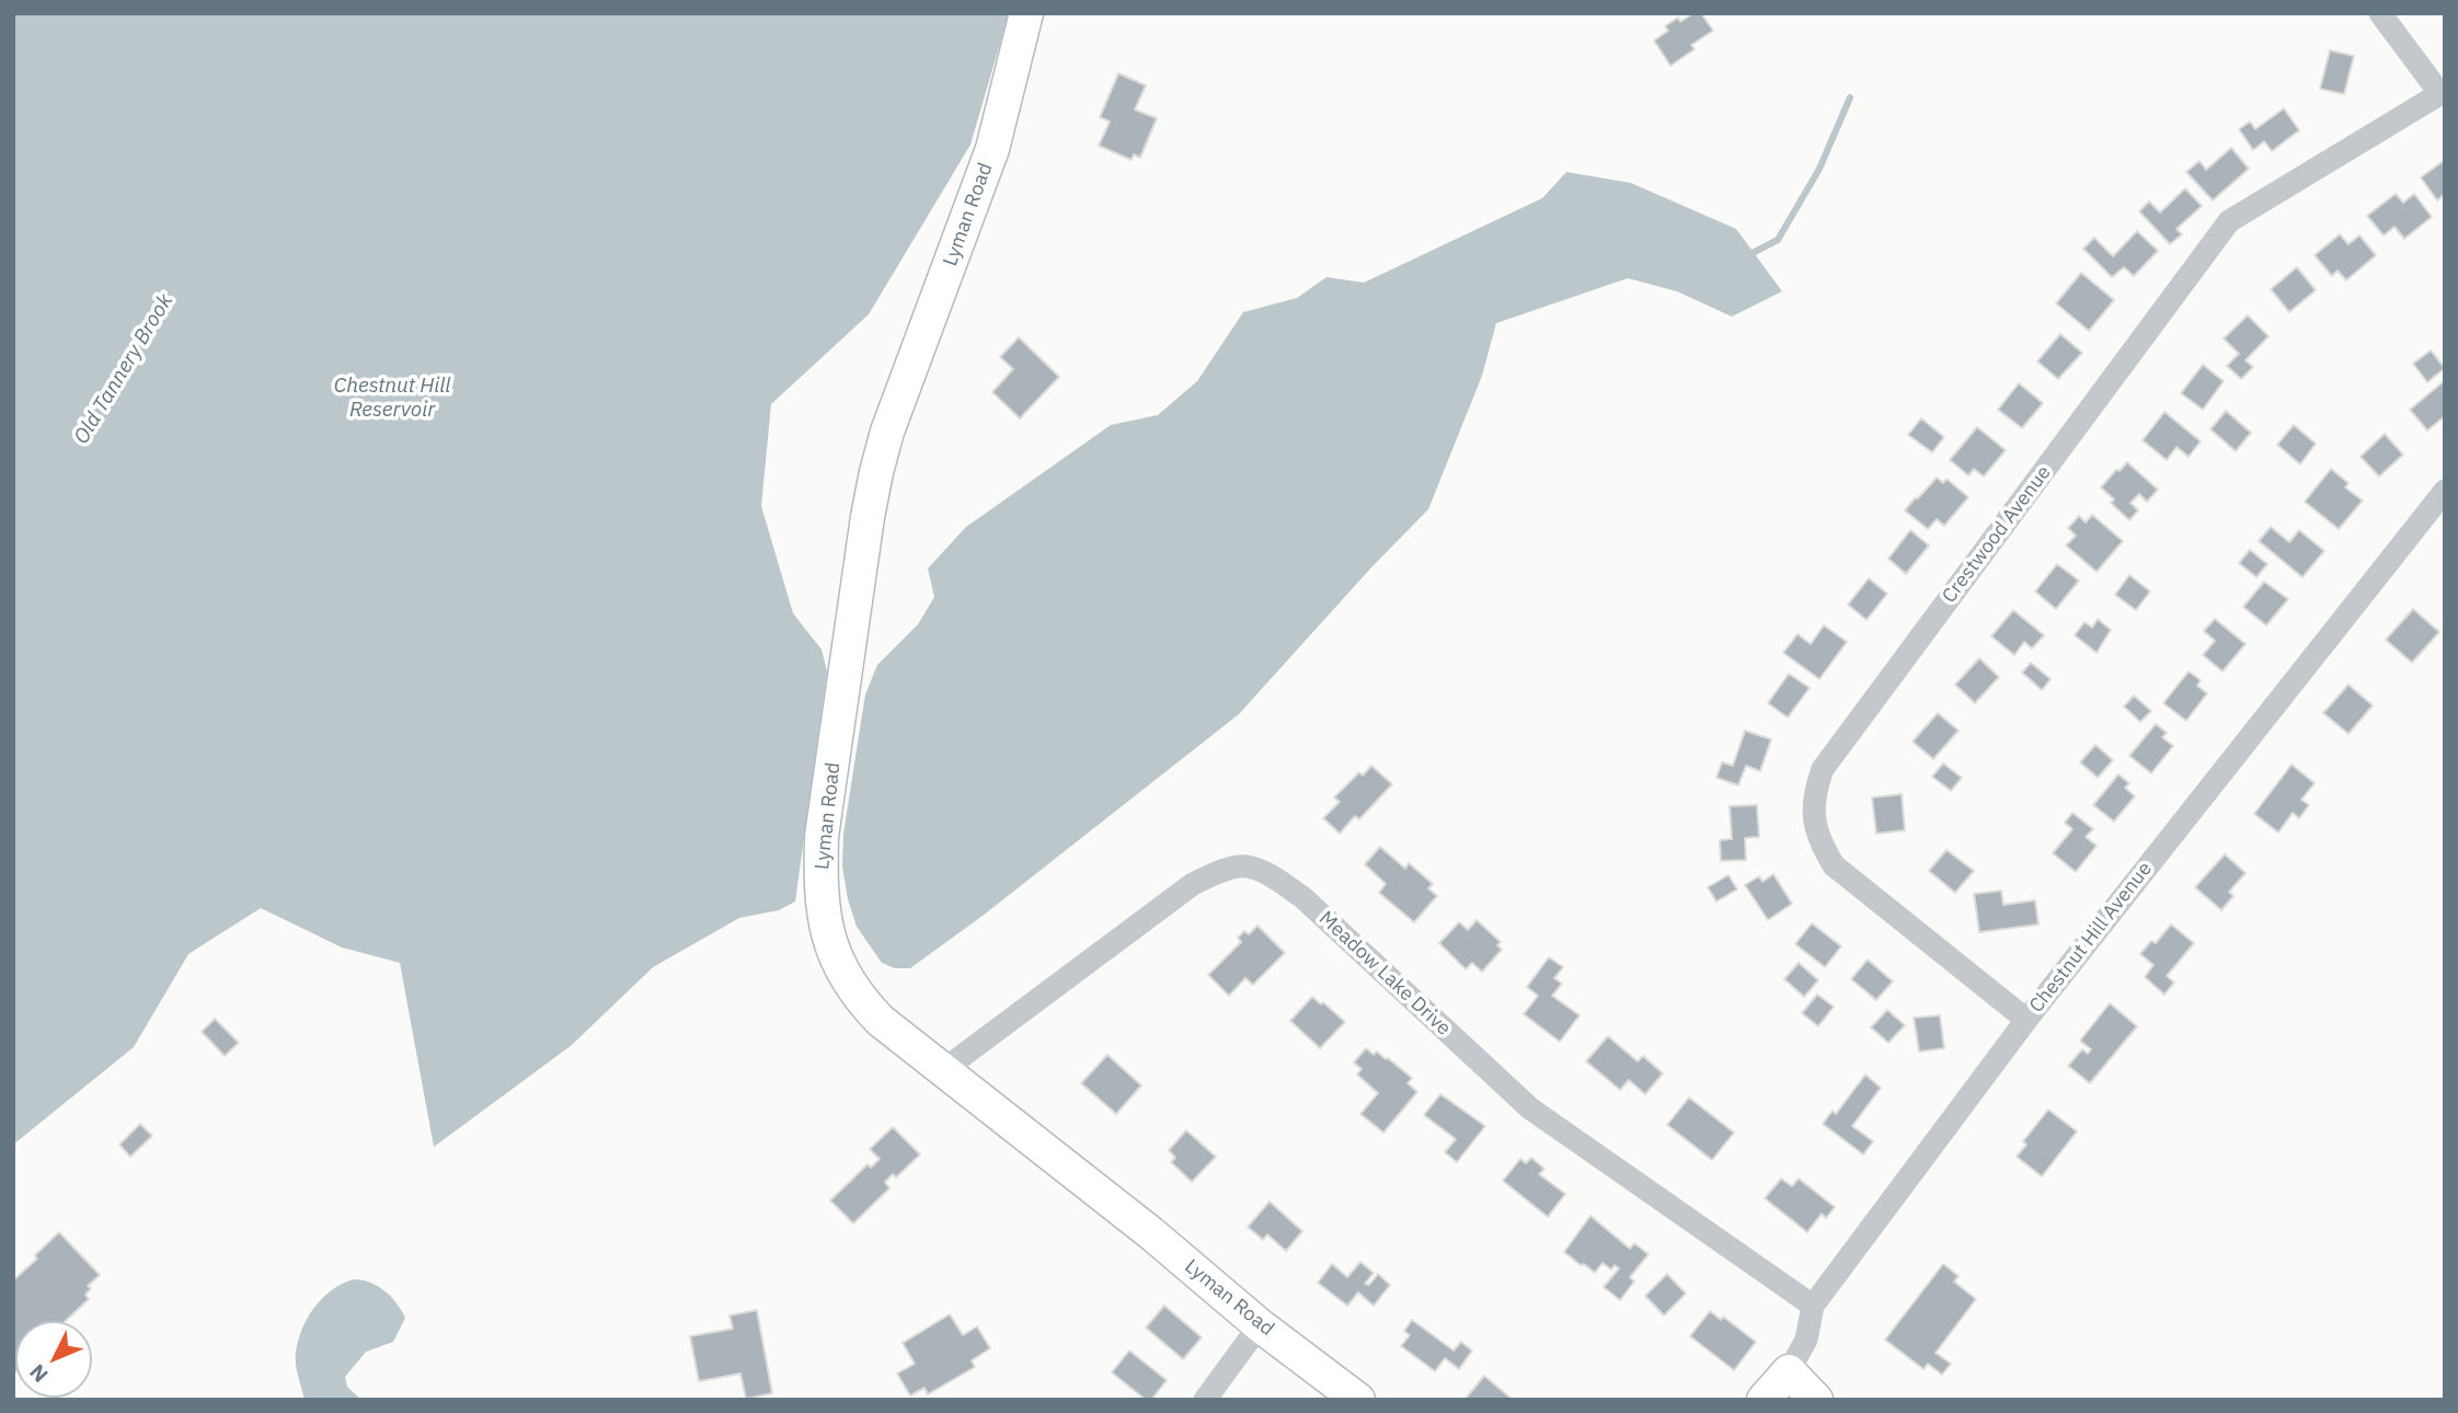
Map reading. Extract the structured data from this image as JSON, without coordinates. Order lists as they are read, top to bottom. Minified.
{"streets":{"street":["Lyman Road","Crestwood Avenue","Chestnut Hill Avenue","Meadow Lake Drive"]},"crossings":[["Lyman Road","Meadow Lake Drive"],["Crestwood Avenue","Chestnut Hill Avenue"],["Chestnut Hill Avenue","Meadow Lake Drive"]],"water":["Old Tannery Brook","Chestnut Hill Reservoir"],"north":"bottom left"}
